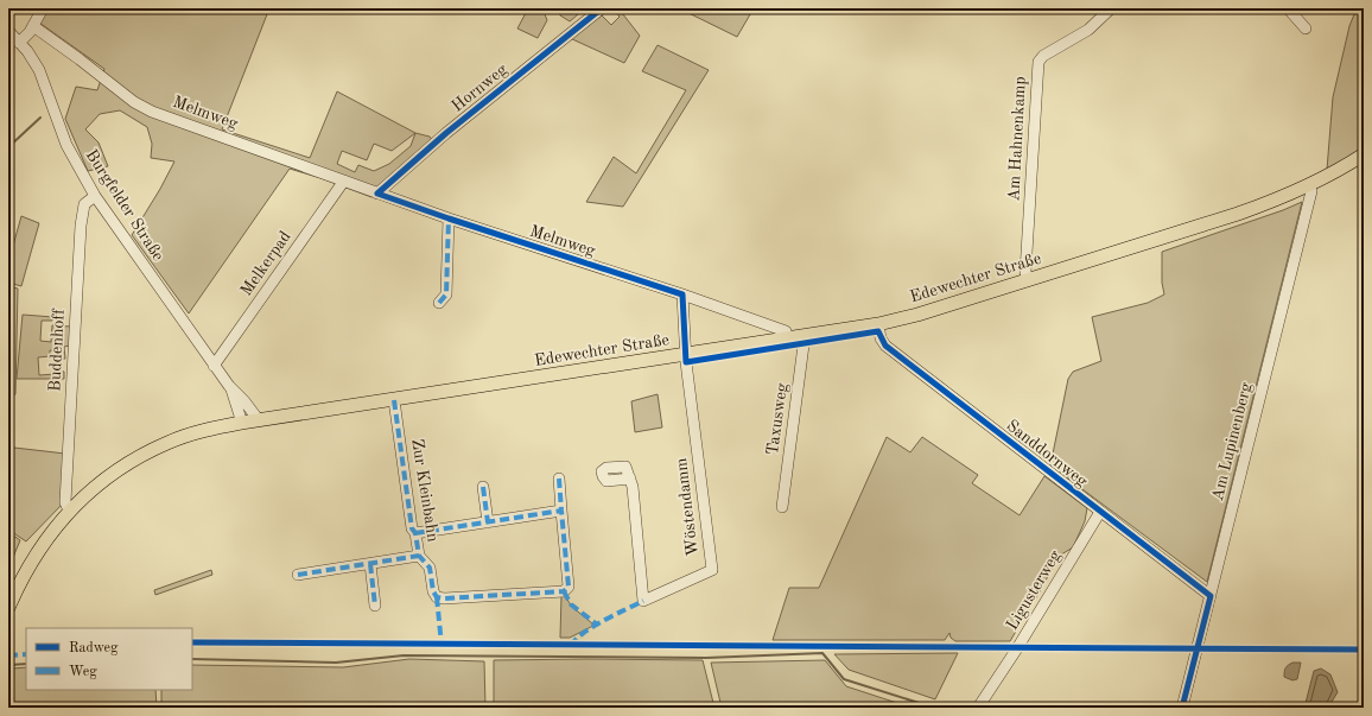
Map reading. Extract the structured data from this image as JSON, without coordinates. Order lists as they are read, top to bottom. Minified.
{"streets":{"main road":["Edewechter Straße"],"street":["Hornweg","Melmweg","Am Hahnenkamp","Burgfelder Straße","Melkerpad","Buddenhoff","Taxusweg","Am Lupinenberg","Sanddornweg","Zur Kleinbahn","Wöstendamm","Ligusterweg"]},"crossings":[["Hornweg","Melmweg"],["Melmweg","Melkerpad"],["Am Hahnenkamp","Edewechter Straße"],["Burgfelder Straße","Melkerpad"],["Burgfelder Straße","Edewechter Straße"],["Burgfelder Straße","Buddenhoff"],["Edewechter Straße","Buddenhoff"],["Edewechter Straße","Taxusweg"],["Edewechter Straße","Am Lupinenberg"],["Edewechter Straße","Sanddornweg"],["Edewechter Straße","Zur Kleinbahn"],["Edewechter Straße","Wöstendamm"],["Am Lupinenberg","Sanddornweg"],["Sanddornweg","Ligusterweg"]],"legend":["Radweg","Weg"]}
